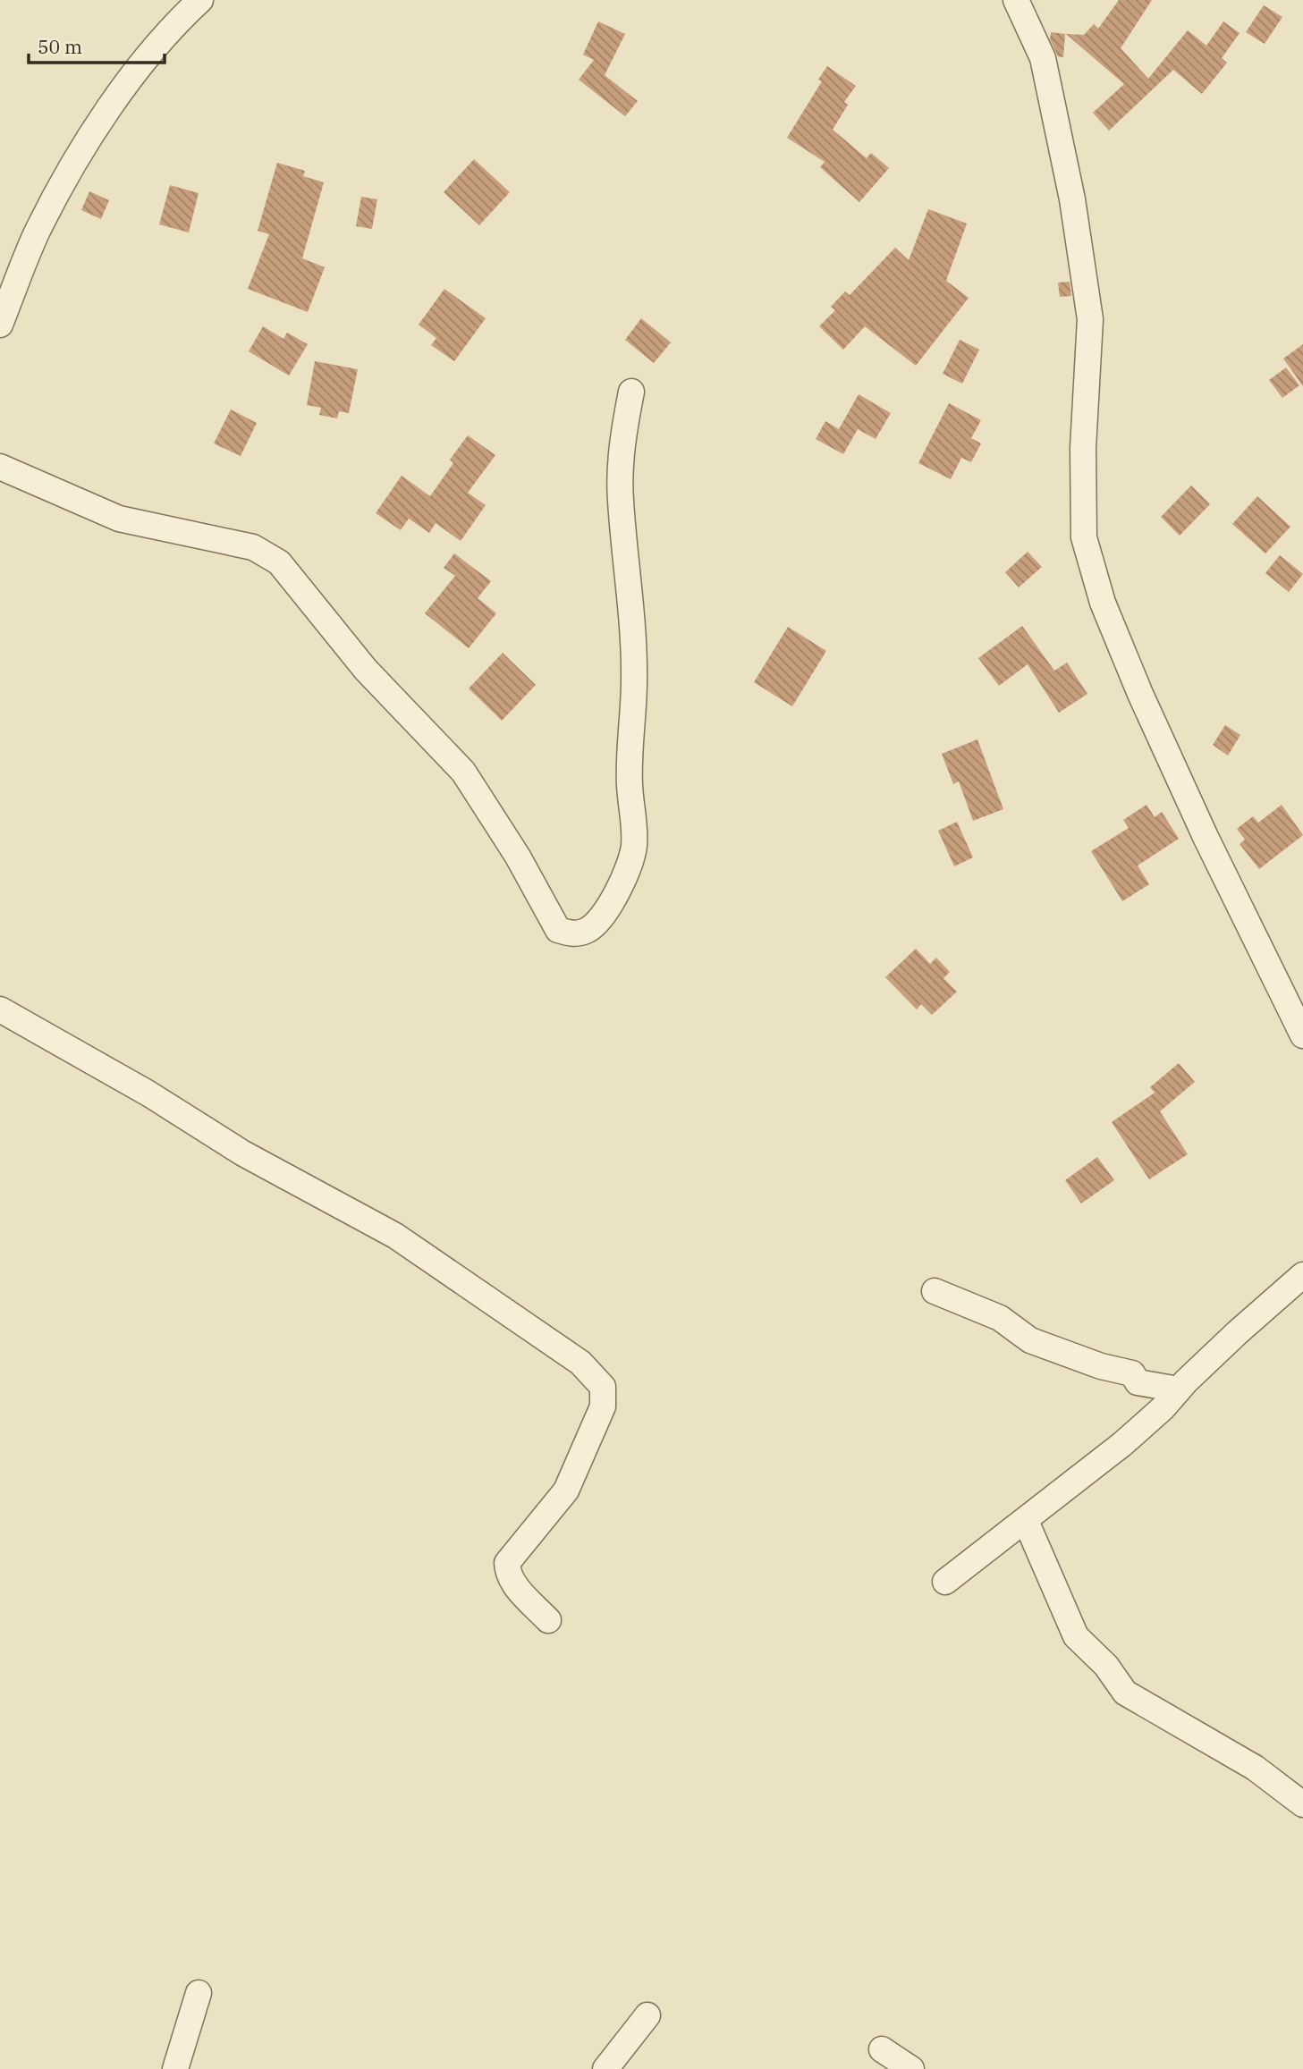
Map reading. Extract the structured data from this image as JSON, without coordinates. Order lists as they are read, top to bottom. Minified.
{"scale_bar":"50 m"}
